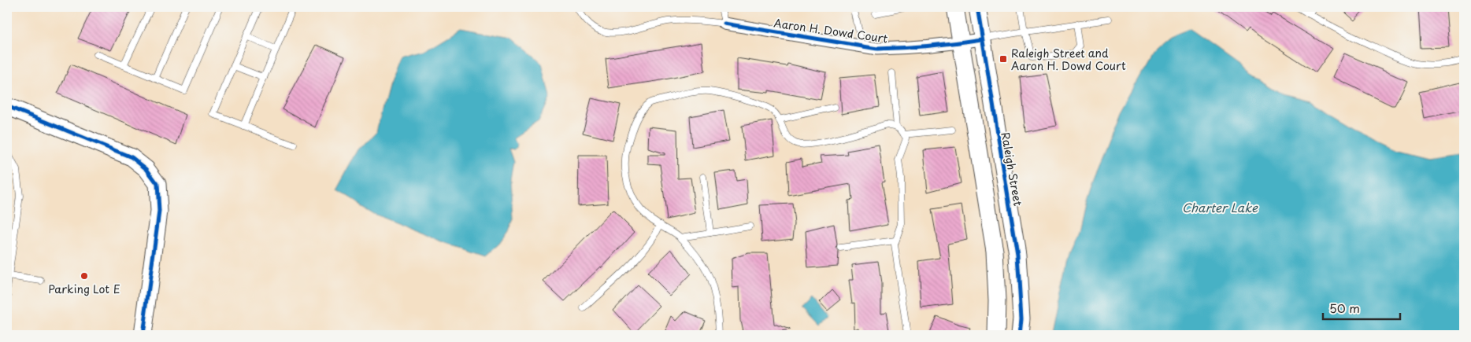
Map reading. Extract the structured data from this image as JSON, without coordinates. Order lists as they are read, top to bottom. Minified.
{"streets":{"street":["Aaron H. Dowd Court","Raleigh Street"]},"crossings":[["Aaron H. Dowd Court","Raleigh Street"]],"water":["Charter Lake"],"places":{"transit":["Raleigh Street and Aaron H. Dowd Court"],"other":["Parking Lot E"]},"scale_bar":"50 m"}
